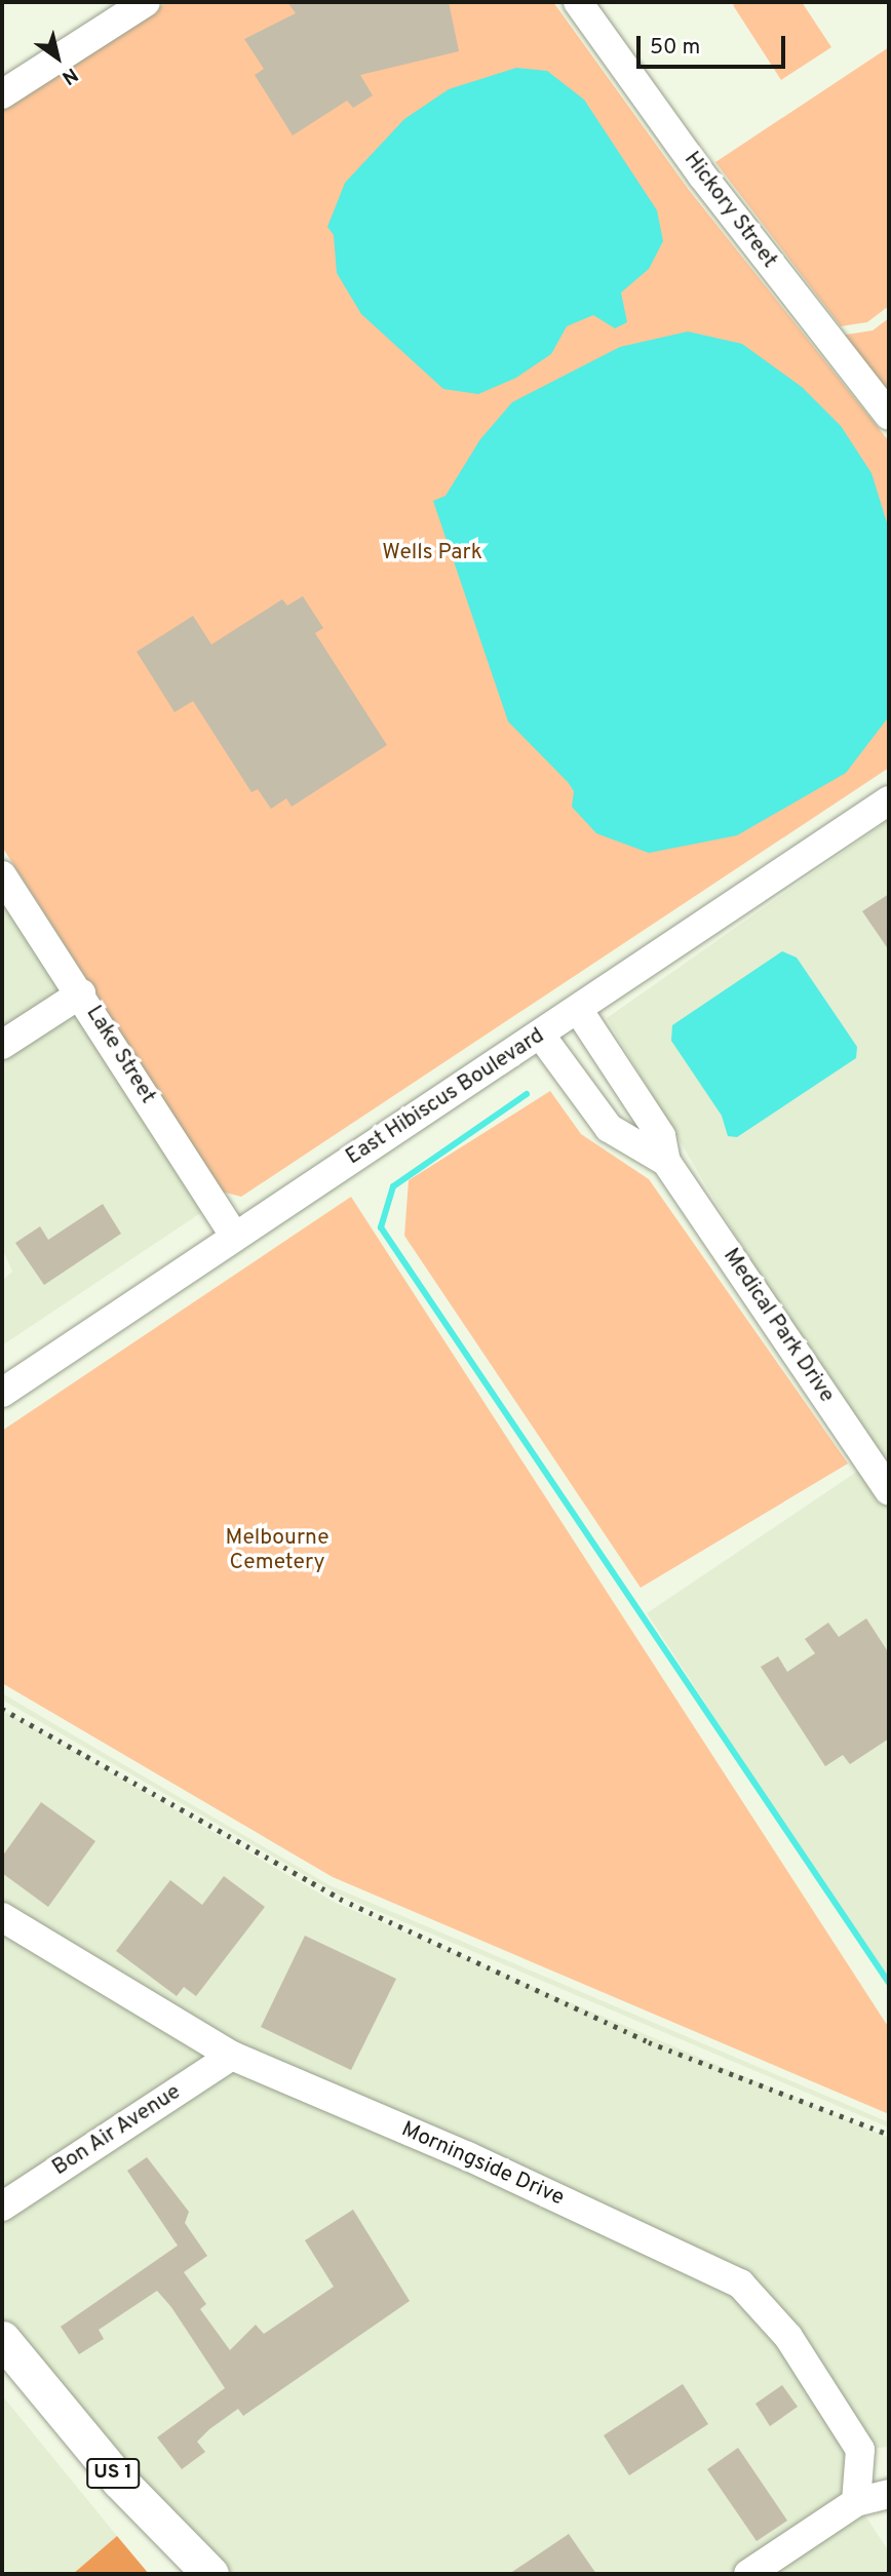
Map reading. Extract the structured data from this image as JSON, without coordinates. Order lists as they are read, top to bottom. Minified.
{"streets":{"main road":["US 1"],"street":["Hickory Street","Lake Street","East Hibiscus Boulevard","Medical Park Drive","Bon Air Avenue","Morningside Drive"]},"crossings":[["Lake Street","East Hibiscus Boulevard"],["East Hibiscus Boulevard","Medical Park Drive"],["Bon Air Avenue","Morningside Drive"]],"parks":["Wells Park","Melbourne Cemetery"],"scale_bar":"50 m","north":"bottom right"}
